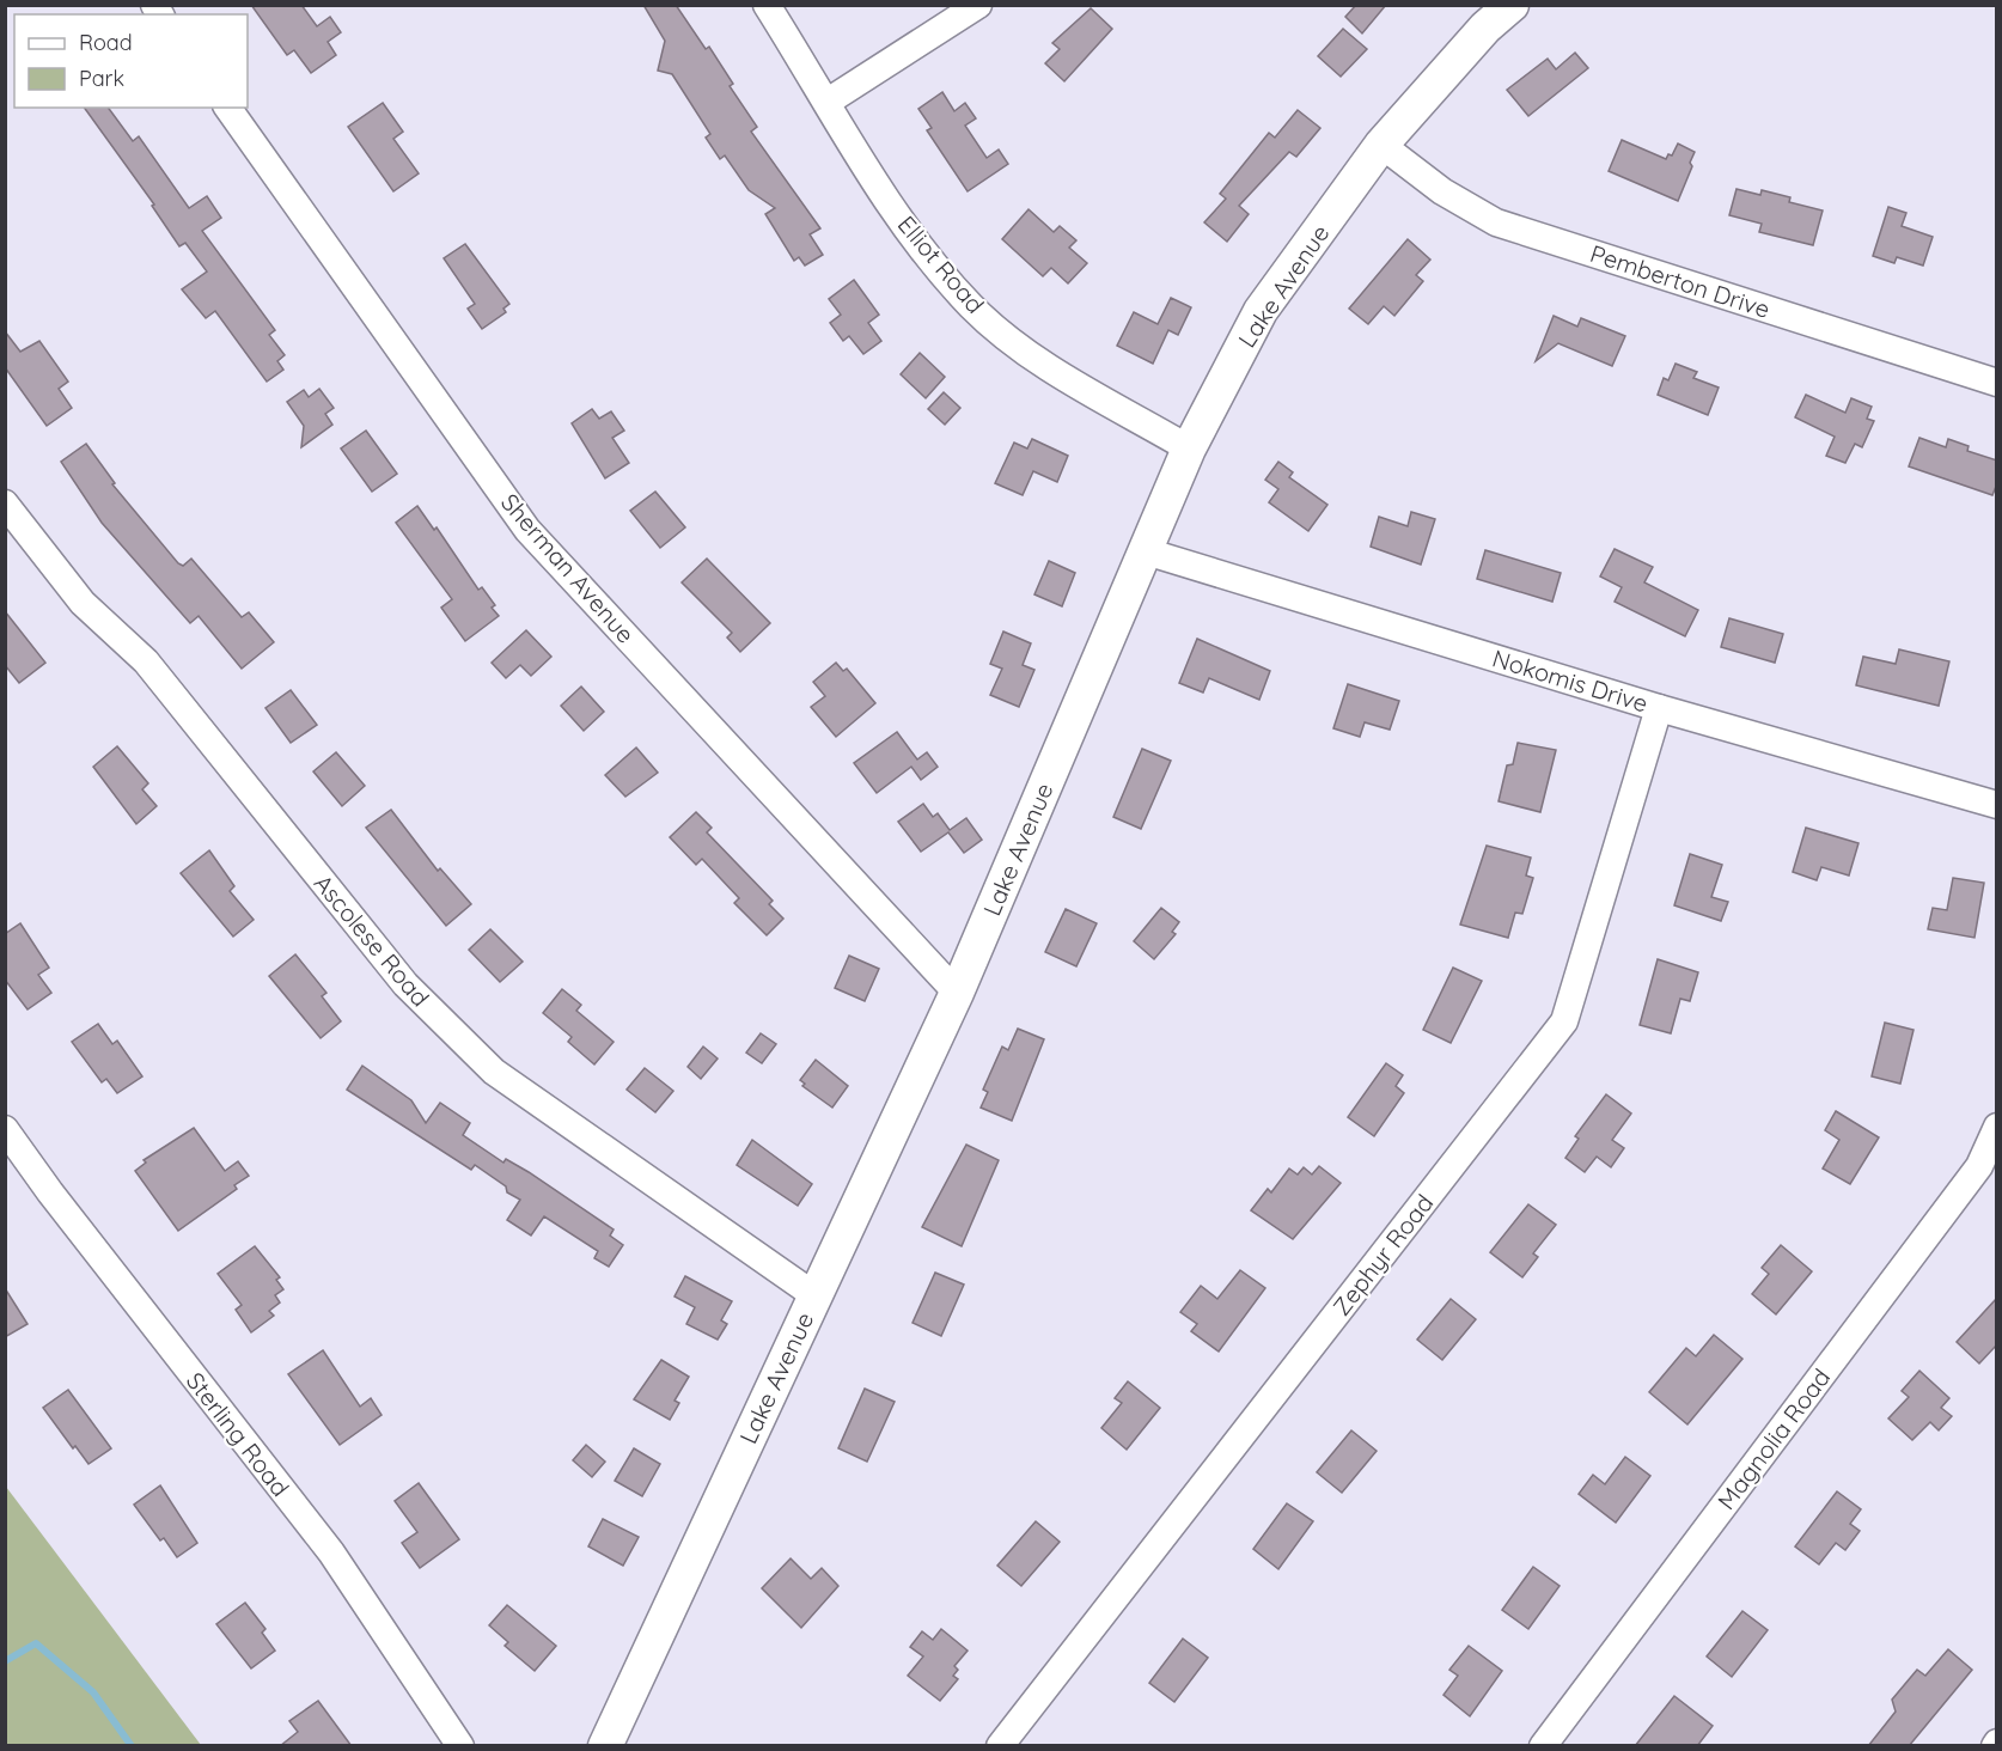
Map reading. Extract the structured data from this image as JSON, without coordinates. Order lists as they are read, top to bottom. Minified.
{"streets":{"street":["Elliot Road","Pemberton Drive","Lake Avenue","Sherman Avenue","Nokomis Drive","Ascolese Road","Zephyr Road","Sterling Road","Magnolia Road"]},"crossings":[["Elliot Road","Lake Avenue"],["Pemberton Drive","Lake Avenue"],["Lake Avenue","Sherman Avenue"],["Lake Avenue","Nokomis Drive"],["Lake Avenue","Ascolese Road"],["Nokomis Drive","Zephyr Road"]],"legend":["Road","Park"]}
